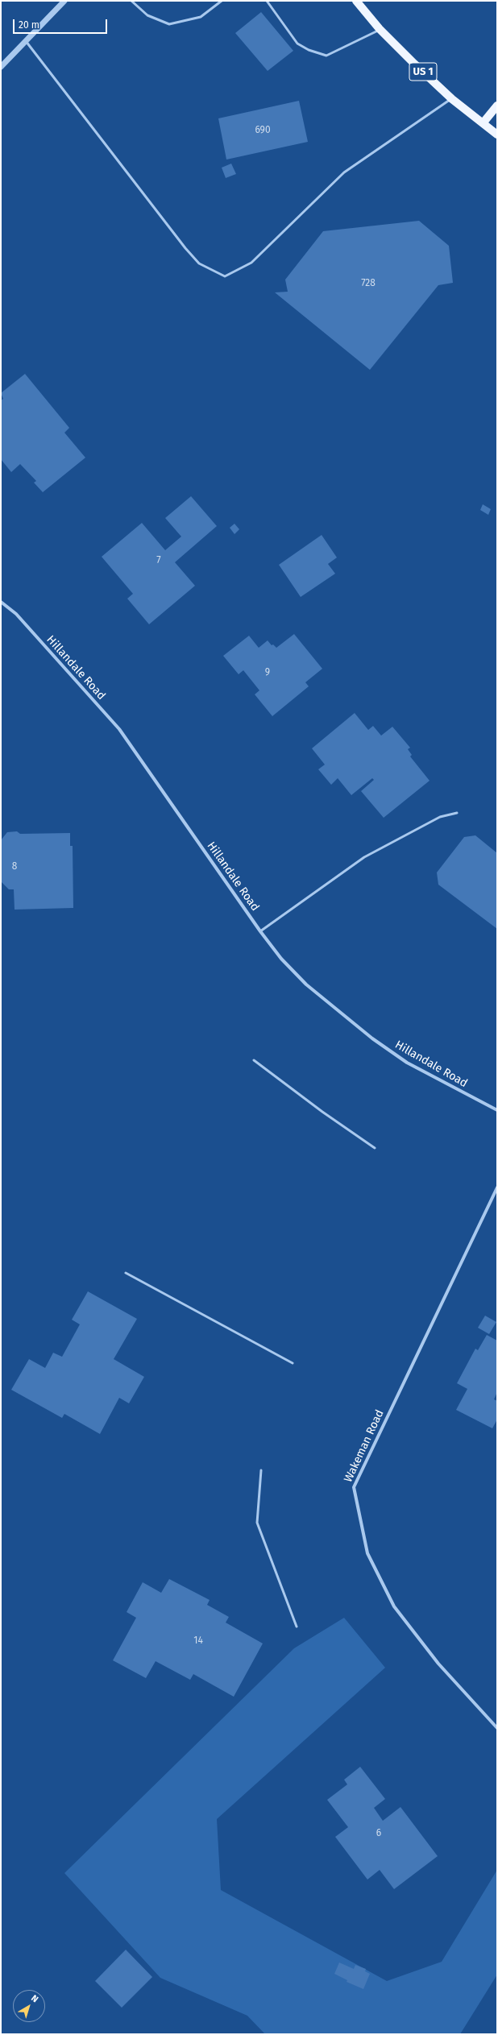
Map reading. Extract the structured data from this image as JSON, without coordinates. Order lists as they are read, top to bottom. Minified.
{"streets":{"main road":["US 1"],"street":["Hillandale Road","Wakeman Road"]},"house_numbers":["690","728","7","9","8","14","6"],"scale_bar":"20 m","north":"top right"}
